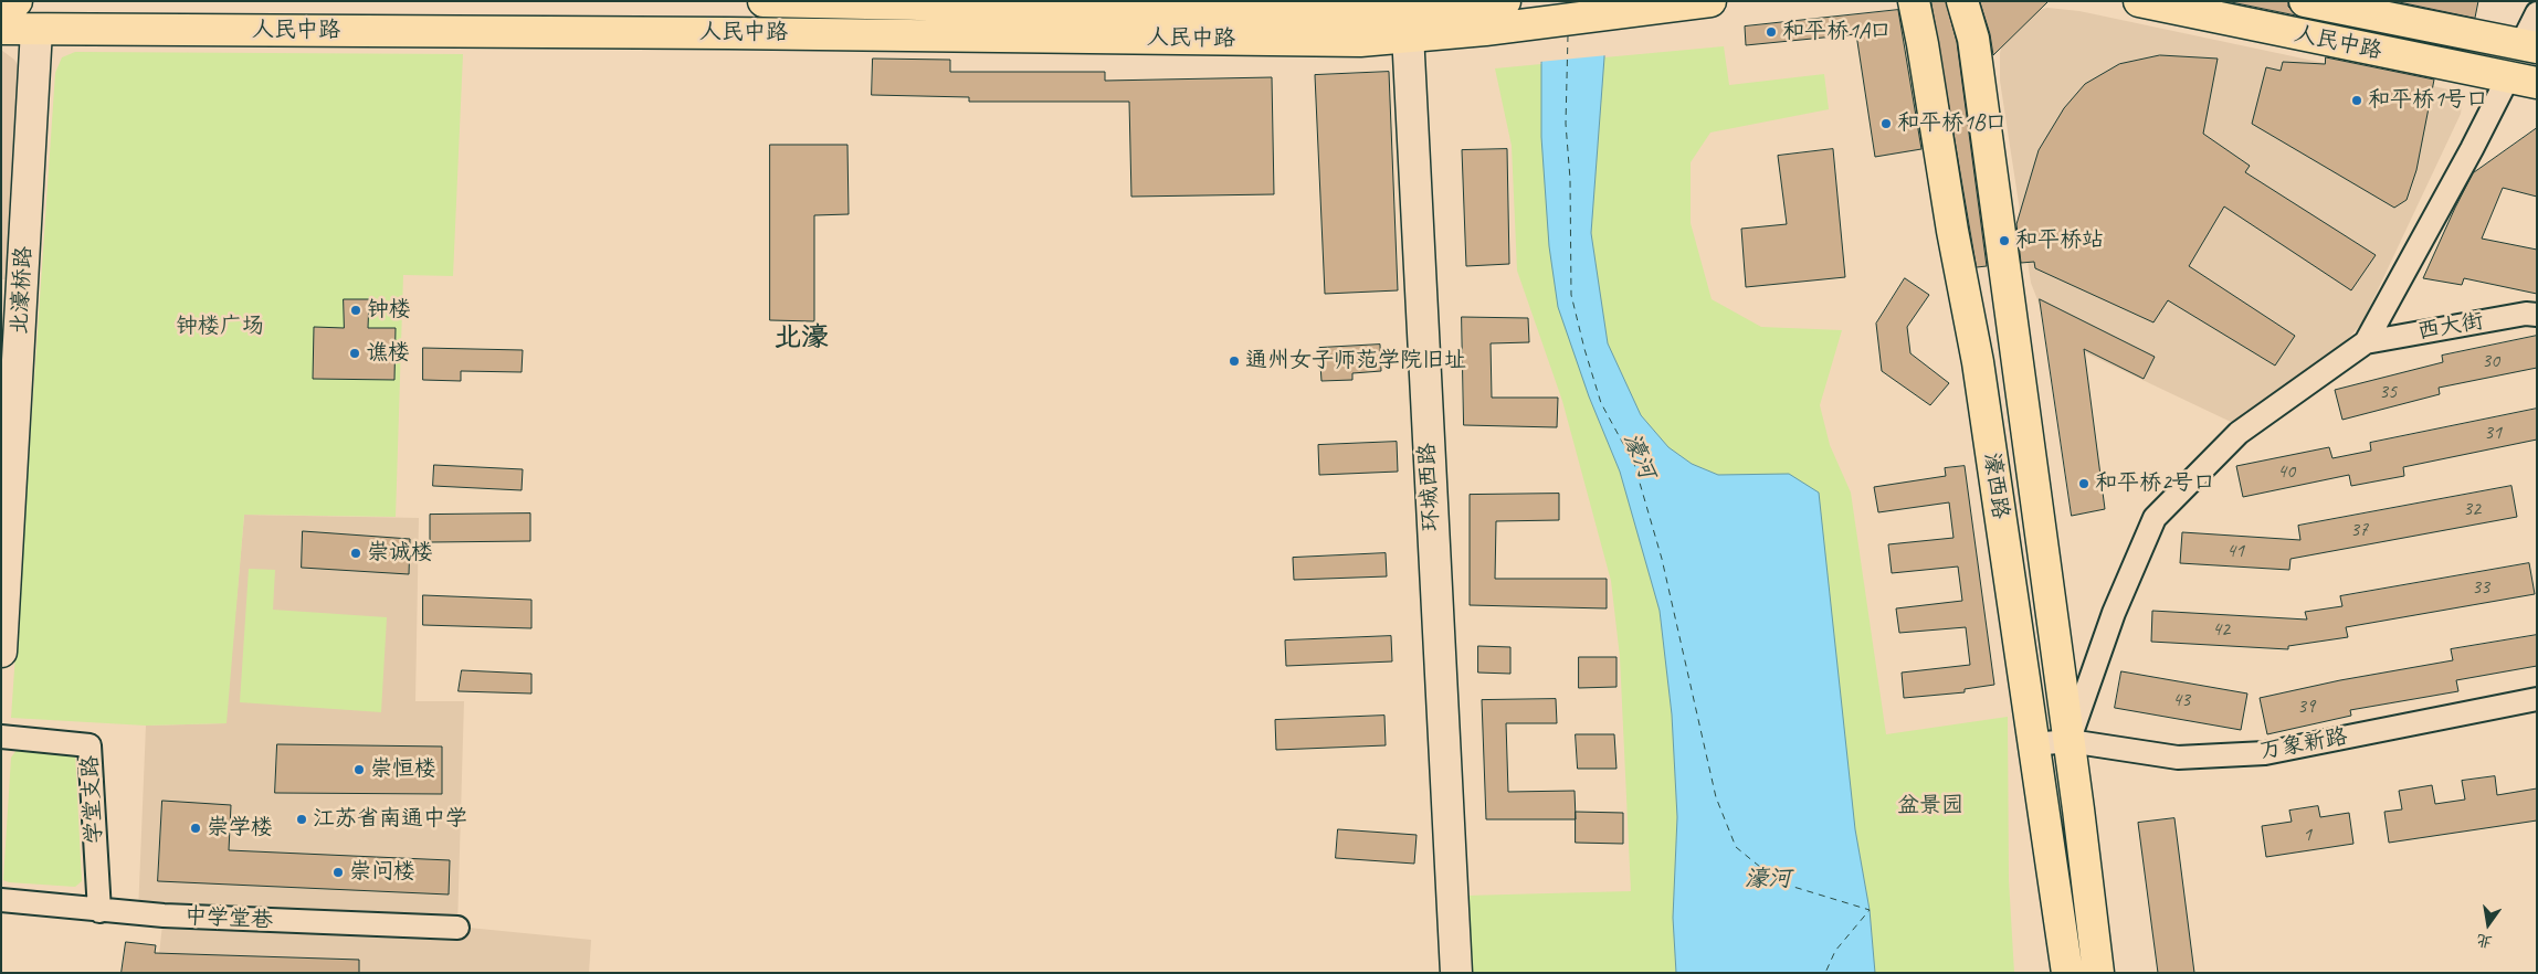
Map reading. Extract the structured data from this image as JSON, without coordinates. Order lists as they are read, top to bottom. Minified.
{"streets":{"main road":["人民中路","濠西路"],"street":["北濠桥路","西大街","环城西路","万象新路","学堂支路","中学堂巷"]},"crossings":[["人民中路","北濠桥路"],["人民中路","环城西路"],["濠西路","万象新路"],["学堂支路","中学堂巷"]],"districts":["北濠"],"water":["濠河"],"parks":["钟楼广场","盆景园"],"places":["和平桥1A口","和平桥1号口","和平桥1B口","和平桥站","钟楼","谯楼","通州女子师范学院旧址","和平桥2号口","崇诚楼","崇恒楼","江苏省南通中学","崇学楼","崇问楼"],"house_numbers":["30","35","31","40","32","37","41","33","42","43","39","1"],"north":"bottom"}
